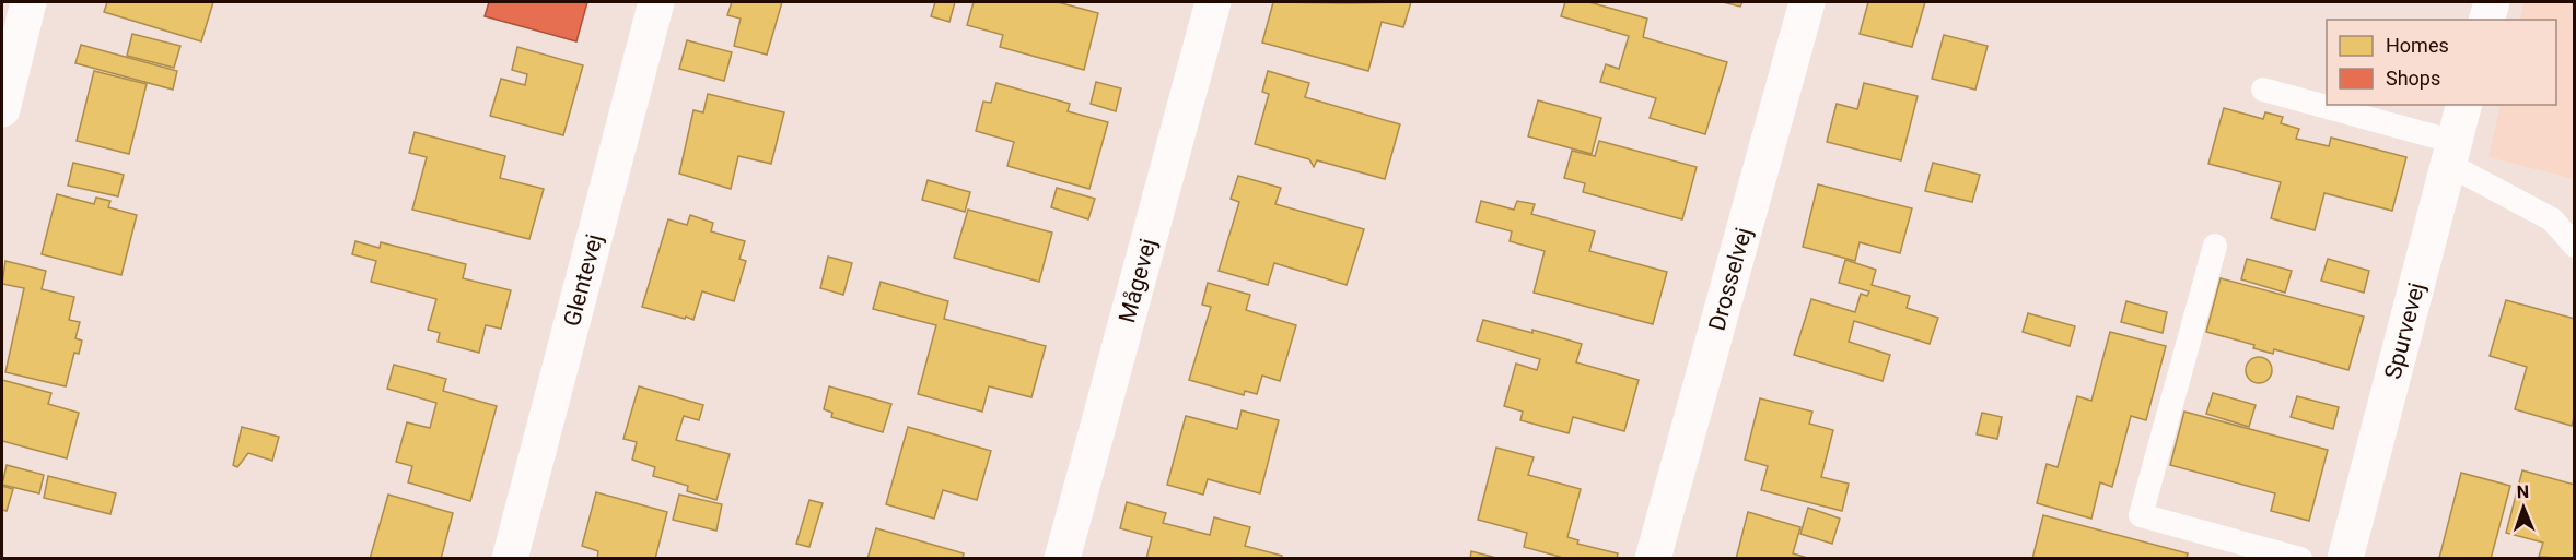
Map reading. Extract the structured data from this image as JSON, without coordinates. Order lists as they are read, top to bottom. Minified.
{"streets":{"street":["Glentevej","Mågevej","Drosselvej","Spurvevej"]},"legend":["Homes","Shops"],"north":"top"}
